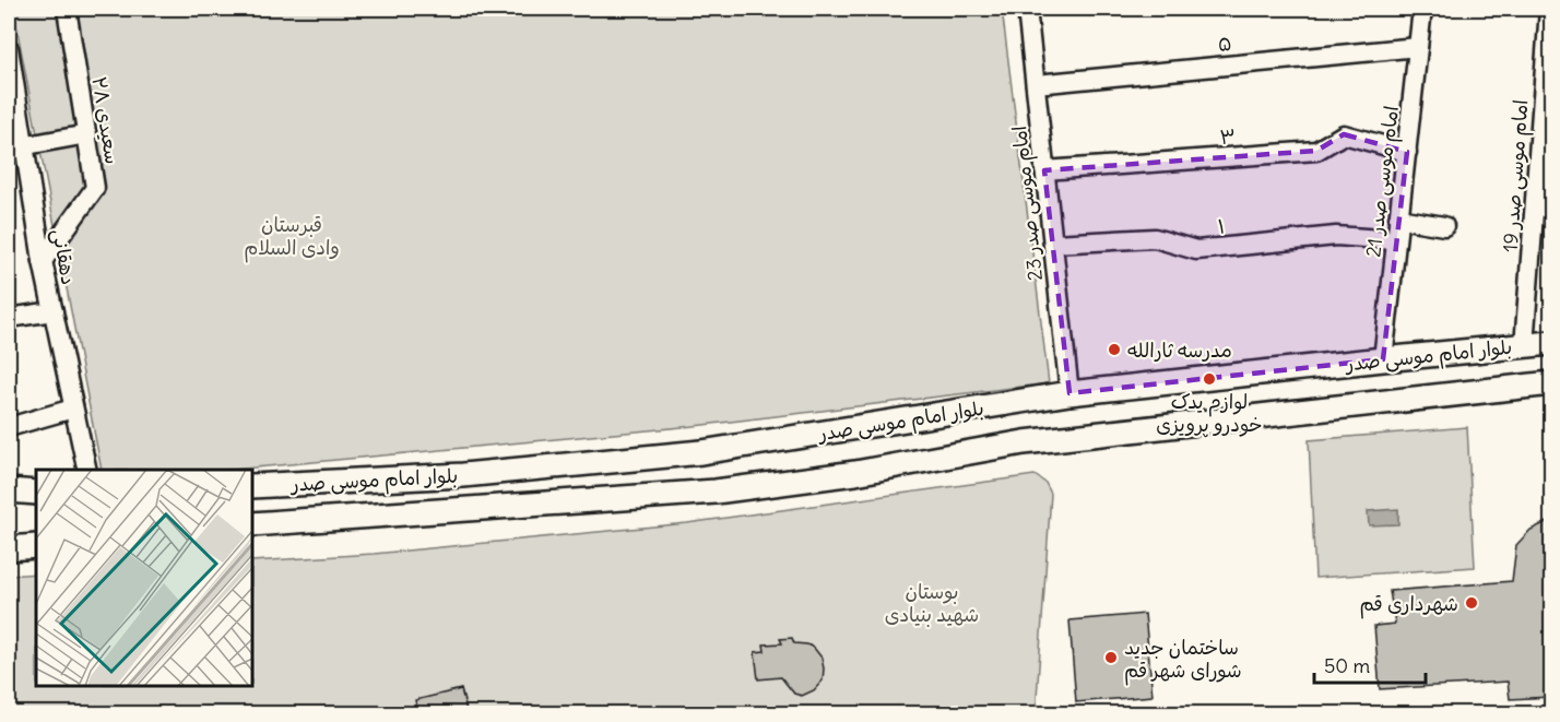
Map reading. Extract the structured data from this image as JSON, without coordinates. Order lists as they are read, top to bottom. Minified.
{"streets":{"main road":["بلوار امام موسی صدر"],"street":["۵","سعیدی ۲۸","۳","امام موسی صدر 19","امام موسی صدر 21","امام موسی صدر 23","۱","دهقانی"]},"crossings":[["۵","امام موسی صدر 21"],["۵","امام موسی صدر 23"],["سعیدی ۲۸","دهقانی"],["۳","امام موسی صدر 21"],["۳","امام موسی صدر 23"],["امام موسی صدر 19","بلوار امام موسی صدر"],["امام موسی صدر 21","۱"],["امام موسی صدر 21","بلوار امام موسی صدر"],["امام موسی صدر 23","۱"],["امام موسی صدر 23","بلوار امام موسی صدر"]],"parks":["قبرستان وادی السلام","بوستان شهید بنیادی"],"places":["مدرسه ثارالله","لوازم یدک خودرو پرویزی","شهرداری قم","ساختمان جدید شورای شهر قم"],"scale_bar":"50 m"}
